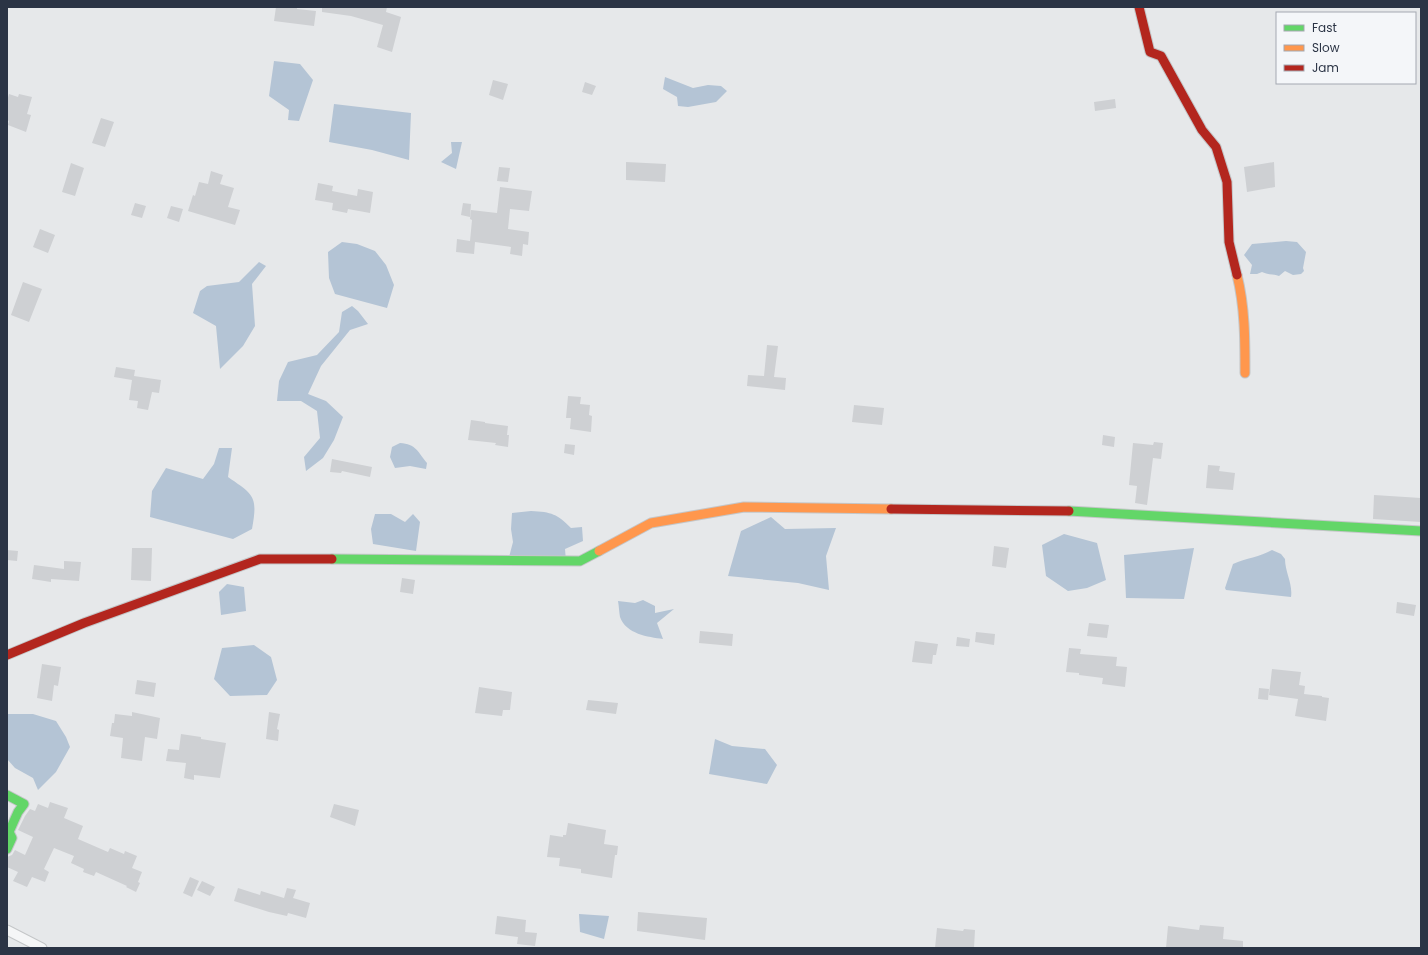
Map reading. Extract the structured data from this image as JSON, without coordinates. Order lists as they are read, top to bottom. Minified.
{"legend":["Fast","Slow","Jam"]}
